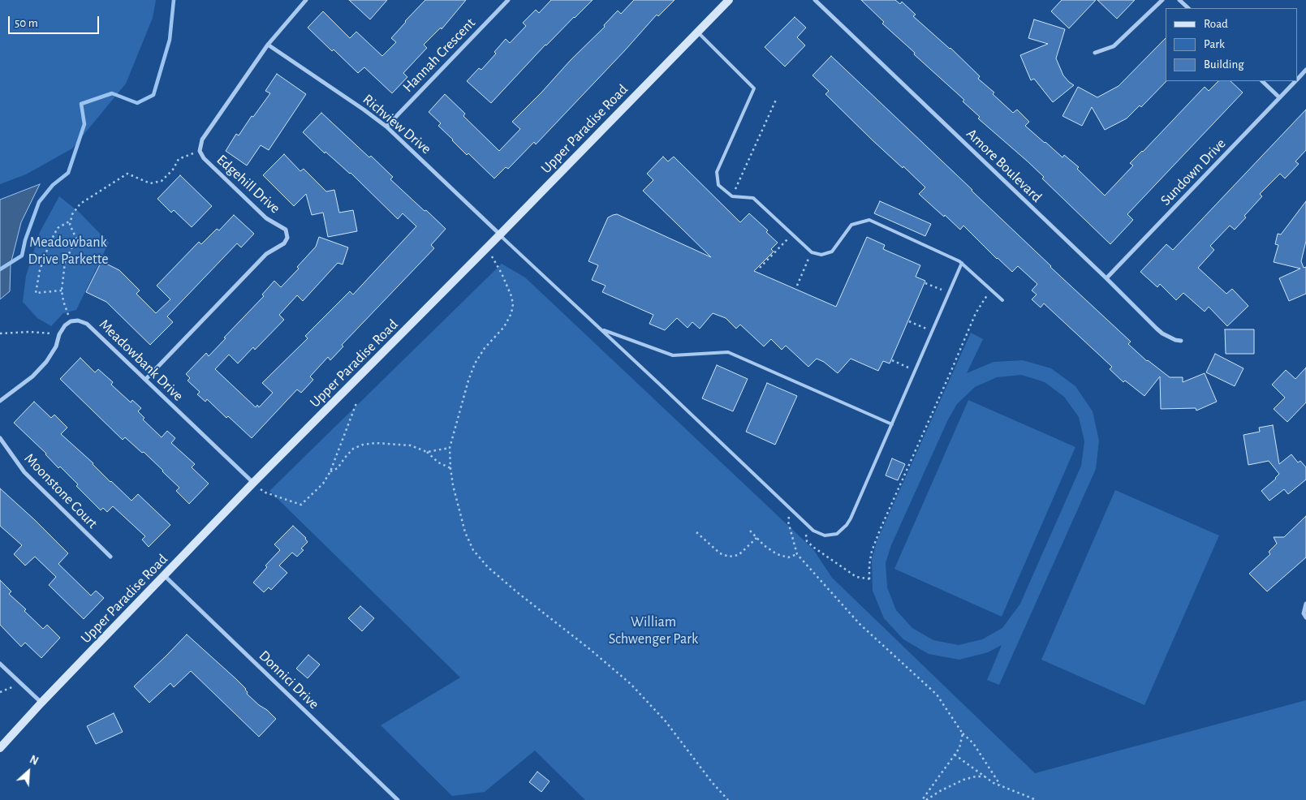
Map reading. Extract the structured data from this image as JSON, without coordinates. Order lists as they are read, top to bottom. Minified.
{"streets":{"main road":["Upper Paradise Road"],"street":["Hannah Crescent","Richview Drive","Amore Boulevard","Sundown Drive","Edgehill Drive","Meadowbank Drive","Moonstone Court","Donnici Drive"]},"crossings":[["Hannah Crescent","Richview Drive"],["Richview Drive","Upper Paradise Road"],["Richview Drive","Edgehill Drive"],["Upper Paradise Road","Meadowbank Drive"],["Upper Paradise Road","Donnici Drive"],["Amore Boulevard","Sundown Drive"],["Edgehill Drive","Meadowbank Drive"]],"parks":["Meadowbank Drive Parkette","William Schwenger Park"],"legend":["Road","Park","Building"],"scale_bar":"50 m","north":"top right"}
